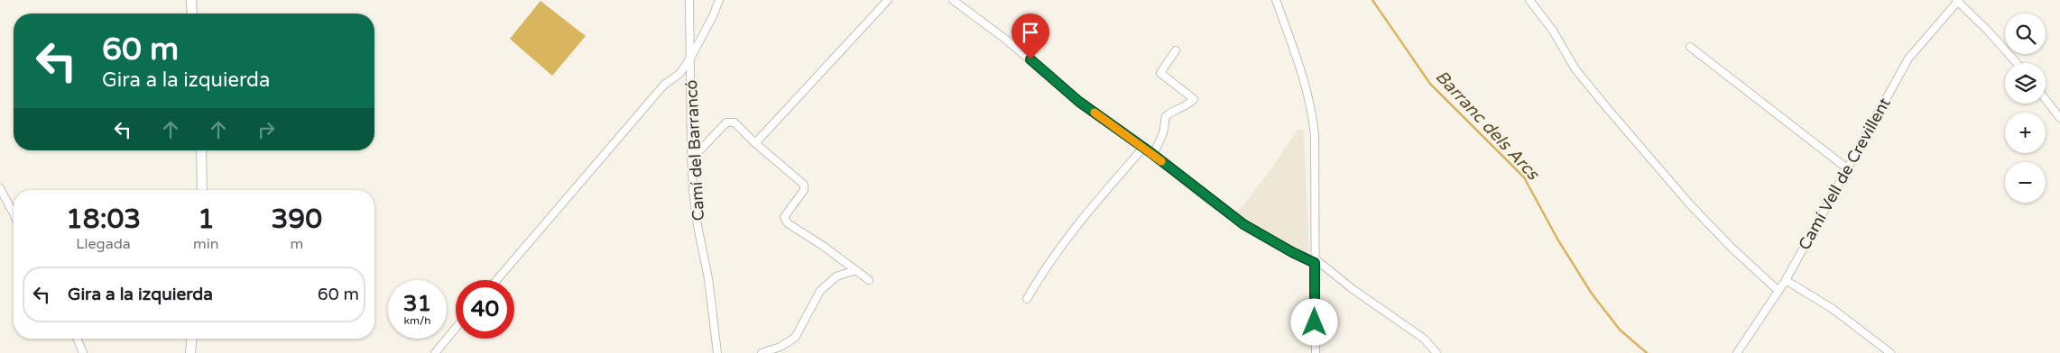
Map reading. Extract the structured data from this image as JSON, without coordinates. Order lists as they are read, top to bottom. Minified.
{"streets":{"street":["Camí del Barrancó","Camí Vell de Crevillent"]},"water":["Barranc dels Arcs"],"page":{"map_buttons":["+","−"],"turn":["60 m","Gira a la izquierda"],"eta":["18:03","Llegada","1","min","390","m"],"list":[{"name":"Gira a la izquierda","value":"60 m"}],"speed":"31 km/h","limit":"40"}}
